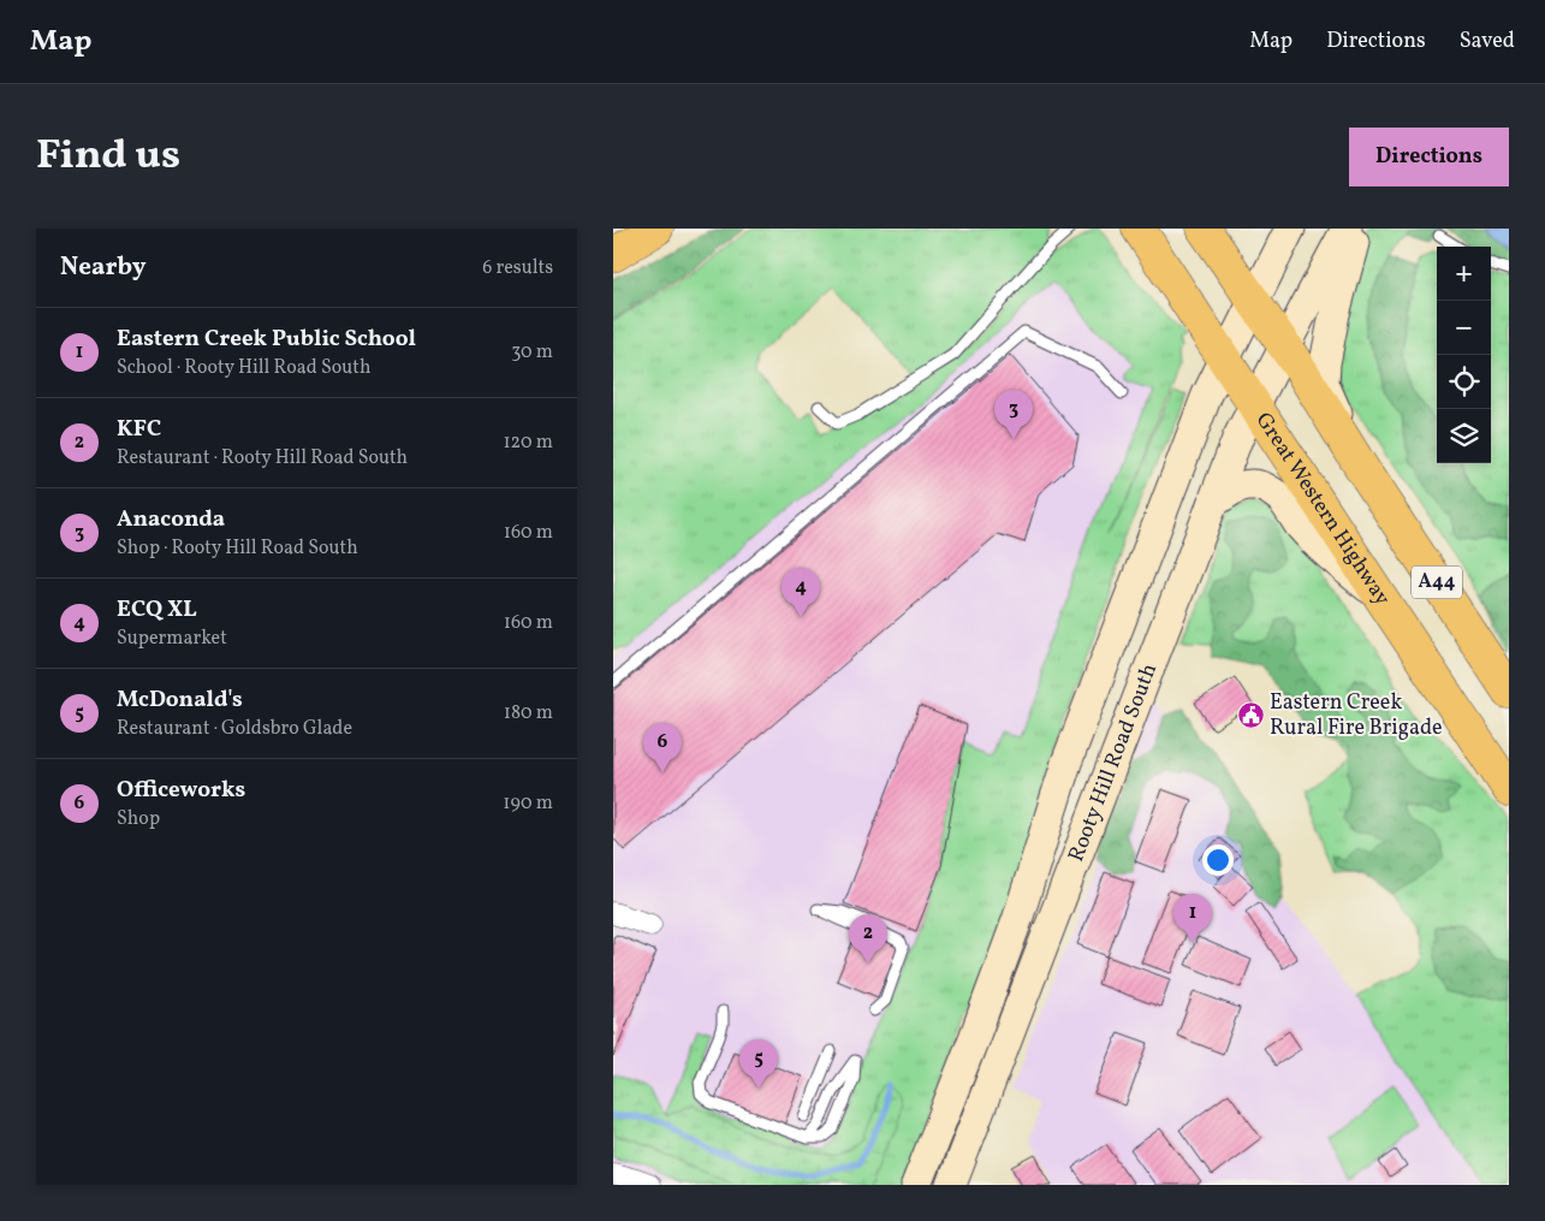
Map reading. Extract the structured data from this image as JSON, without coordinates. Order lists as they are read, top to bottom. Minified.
{"streets":{"highway":["Great Western Highway","A44"],"main road":["Rooty Hill Road South"]},"crossings":[["Great Western Highway","Rooty Hill Road South"],["A44","Rooty Hill Road South"]],"places":{"public building":["Eastern Creek Rural Fire Brigade"]},"page":{"header":"Map","nav":["Map","Directions","Saved"],"title":"Find us","buttons":"Directions","heading":["Nearby","6 results"],"map_buttons":["+","−"],"list":[{"mark":"1","name":"Eastern Creek Public School","note":"School · Rooty Hill Road South","value":"30 m"},{"mark":"2","name":"KFC","note":"Restaurant · Rooty Hill Road South","value":"120 m"},{"mark":"3","name":"Anaconda","note":"Shop · Rooty Hill Road South","value":"160 m"},{"mark":"4","name":"ECQ XL","note":"Supermarket","value":"160 m"},{"mark":"5","name":"McDonald's","note":"Restaurant · Goldsbro Glade","value":"180 m"},{"mark":"6","name":"Officeworks","note":"Shop","value":"190 m"}],"pins":["3","4","6","1","2","5"]}}
